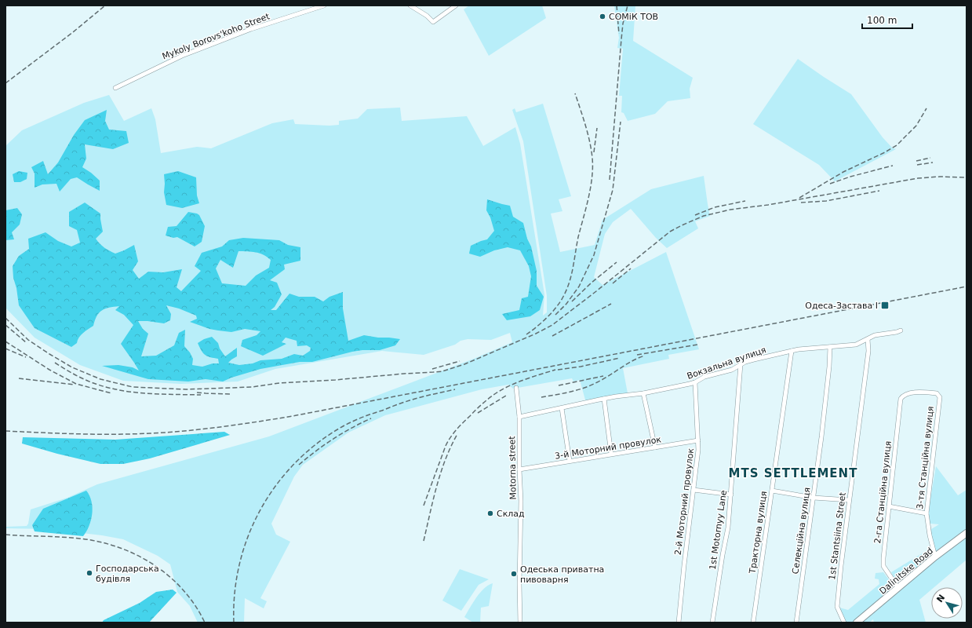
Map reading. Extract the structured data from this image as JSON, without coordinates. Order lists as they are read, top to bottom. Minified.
{"streets":{"main road":["Dalinitske Road"],"street":["Mykoly Borovs'koho Street","Вокзальна вулиця","3-й Моторний провулок","3-тя Станційна вулиця","Motorna street","2-га Станційна вулиця","2-й Моторний провулок","1st Motornyy Lane","Селекційна вулиця","Тракторна вулиця","1st Stantsiina Street"]},"crossings":[["Вокзальна вулиця","Motorna street"],["Вокзальна вулиця","2-й Моторний провулок"],["Вокзальна вулиця","1st Motornyy Lane"],["Вокзальна вулиця","Селекційна вулиця"],["Вокзальна вулиця","Тракторна вулиця"],["Вокзальна вулиця","1st Stantsiina Street"],["3-й Моторний провулок","Motorna street"],["3-й Моторний провулок","2-й Моторний провулок"],["3-тя Станційна вулиця","2-га Станційна вулиця"],["3-тя Станційна вулиця","Dalinitske Road"],["2-га Станційна вулиця","Dalinitske Road"]],"districts":["MTS SETTLEMENT"],"places":{"other":["СОМіК ТОВ","Склад","Господарська будівля","Одеська приватна пивоварня"],"transit":["Одеса-Застава I"]},"scale_bar":"100 m","north":"top left"}
